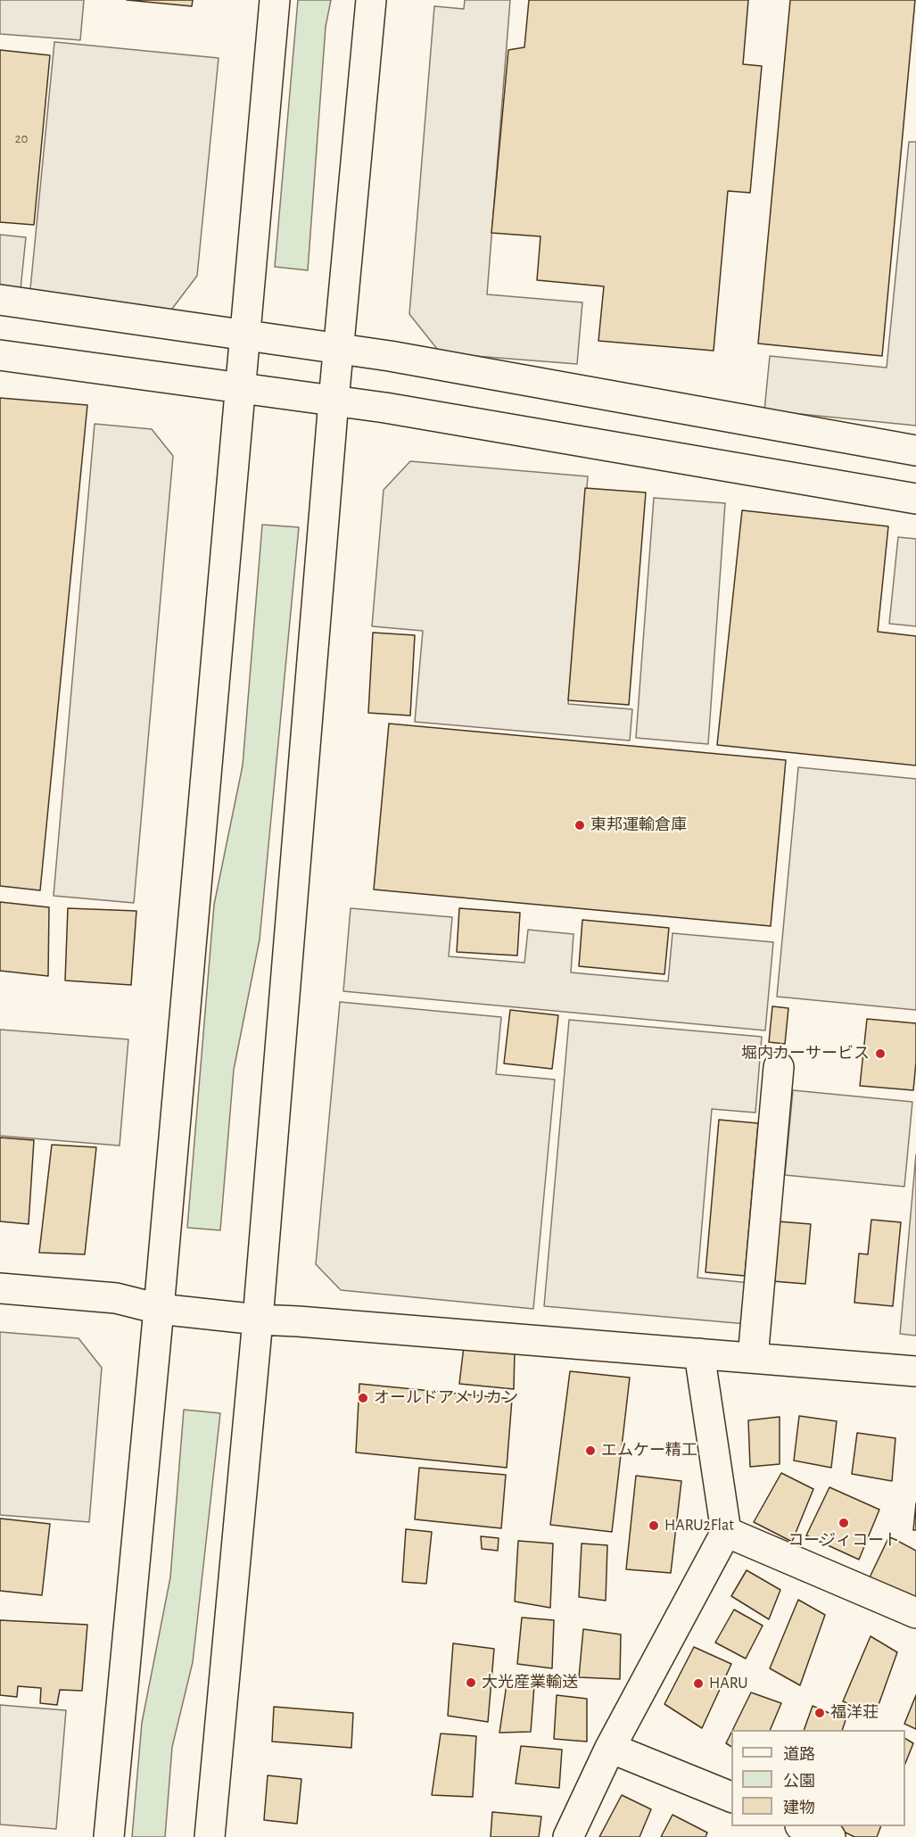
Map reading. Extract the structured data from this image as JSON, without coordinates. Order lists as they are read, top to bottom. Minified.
{"places":["東邦運輸倉庫","堀内カーサービス","オールドアメリカン","エムケー精工","コージィコート","HARU2Flat","大光産業輸送","HARU","福洋荘"],"house_numbers":["20"],"legend":["道路","公園","建物"]}
